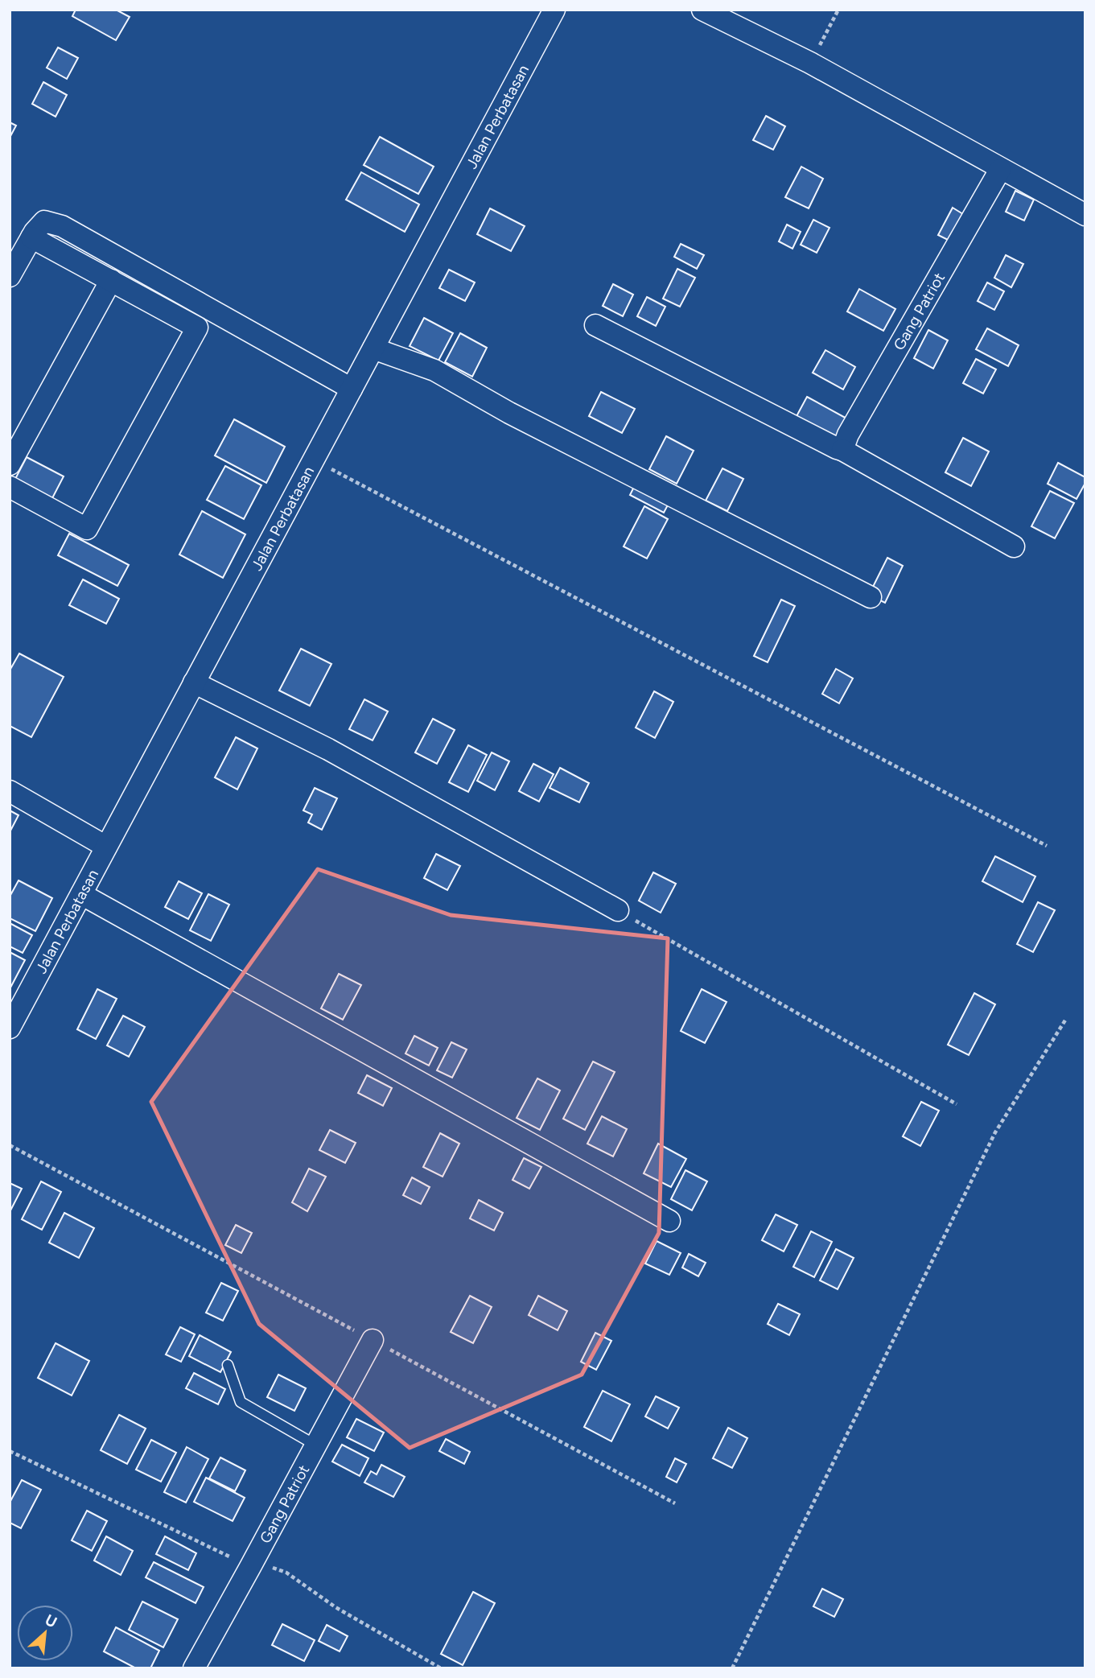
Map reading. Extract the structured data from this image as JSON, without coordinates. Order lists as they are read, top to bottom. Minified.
{"streets":{"street":["Jalan Perbatasan","Gang Patriot"]},"north":"top right"}
